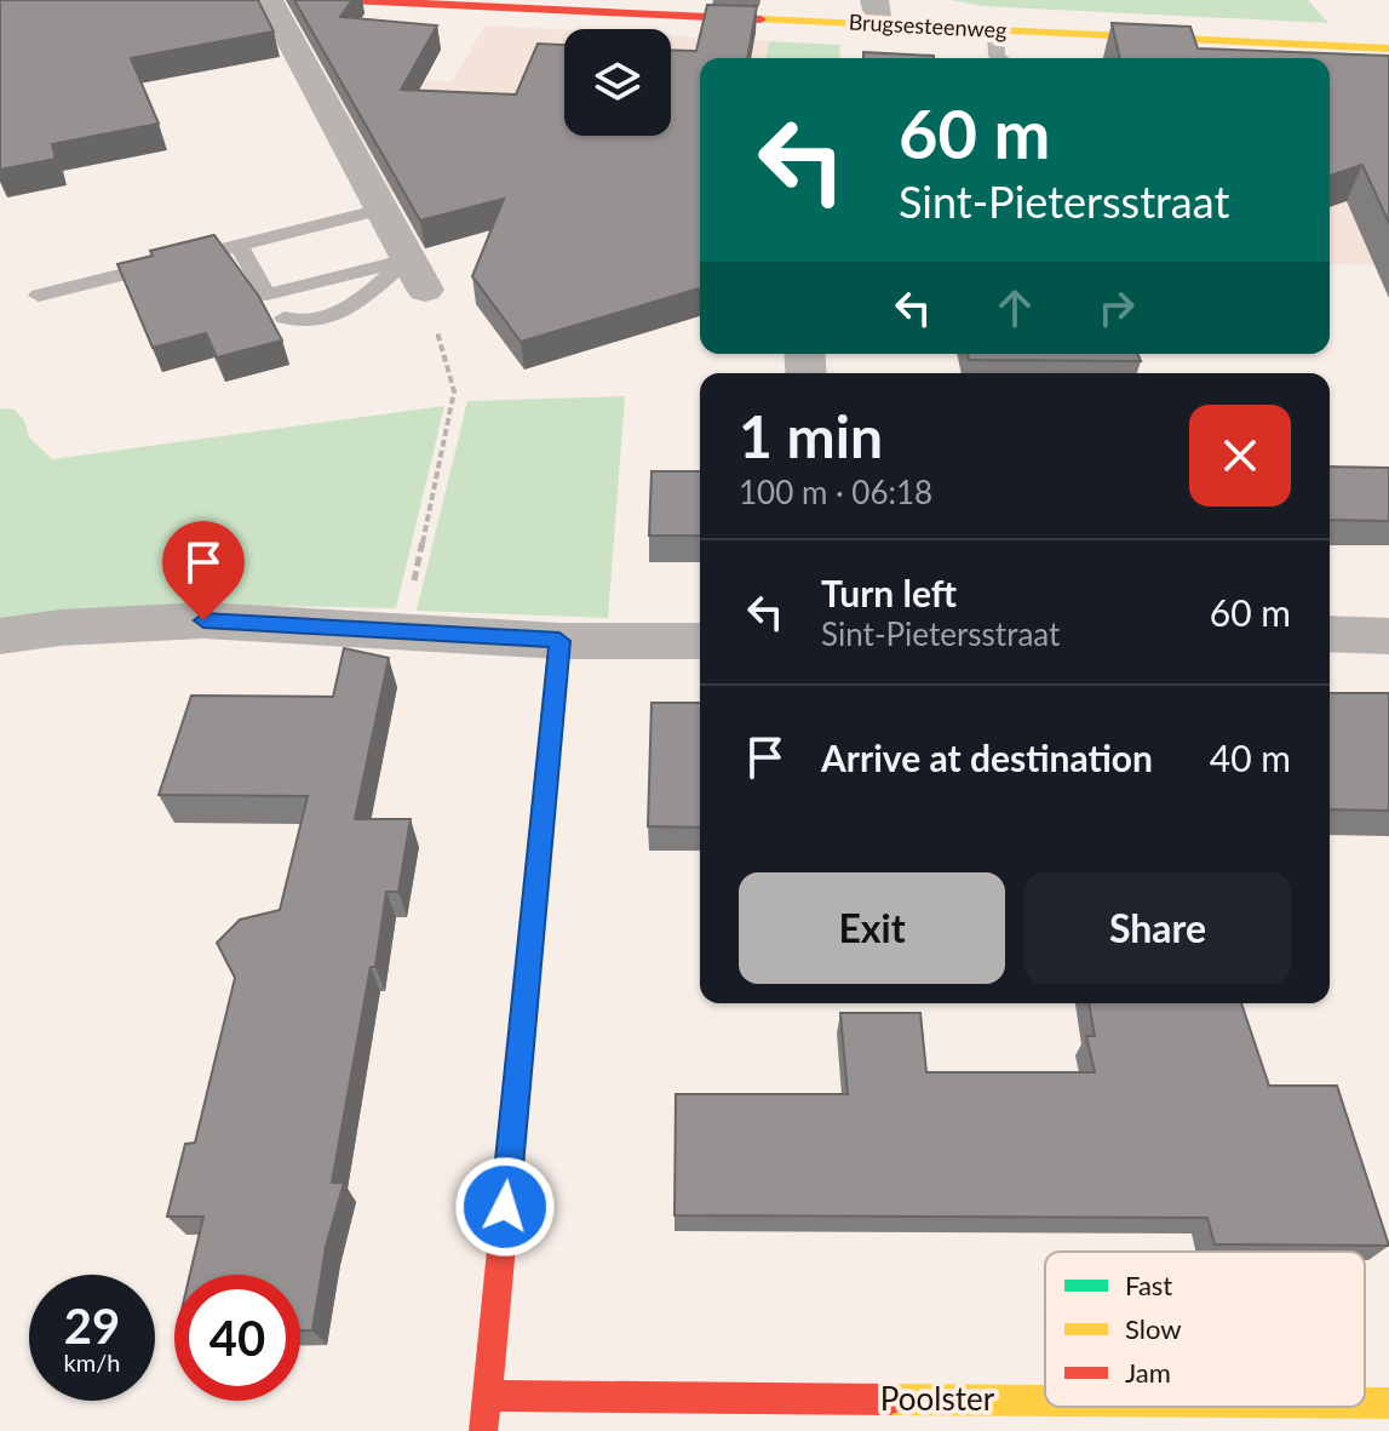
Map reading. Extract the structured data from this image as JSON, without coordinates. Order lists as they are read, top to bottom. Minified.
{"streets":{"main road":["Brugsesteenweg","Poolster"]},"legend":["Fast","Slow","Jam"],"page":{"turn":["60 m","Sint-Pietersstraat"],"heading":["1 min","100 m · 06:18"],"list":[{"name":"Turn left","note":"Sint-Pietersstraat","value":"60 m"},{"name":"Arrive at destination","value":"40 m"}],"buttons":["Exit","Share"],"speed":"29 km/h","limit":"40"}}
